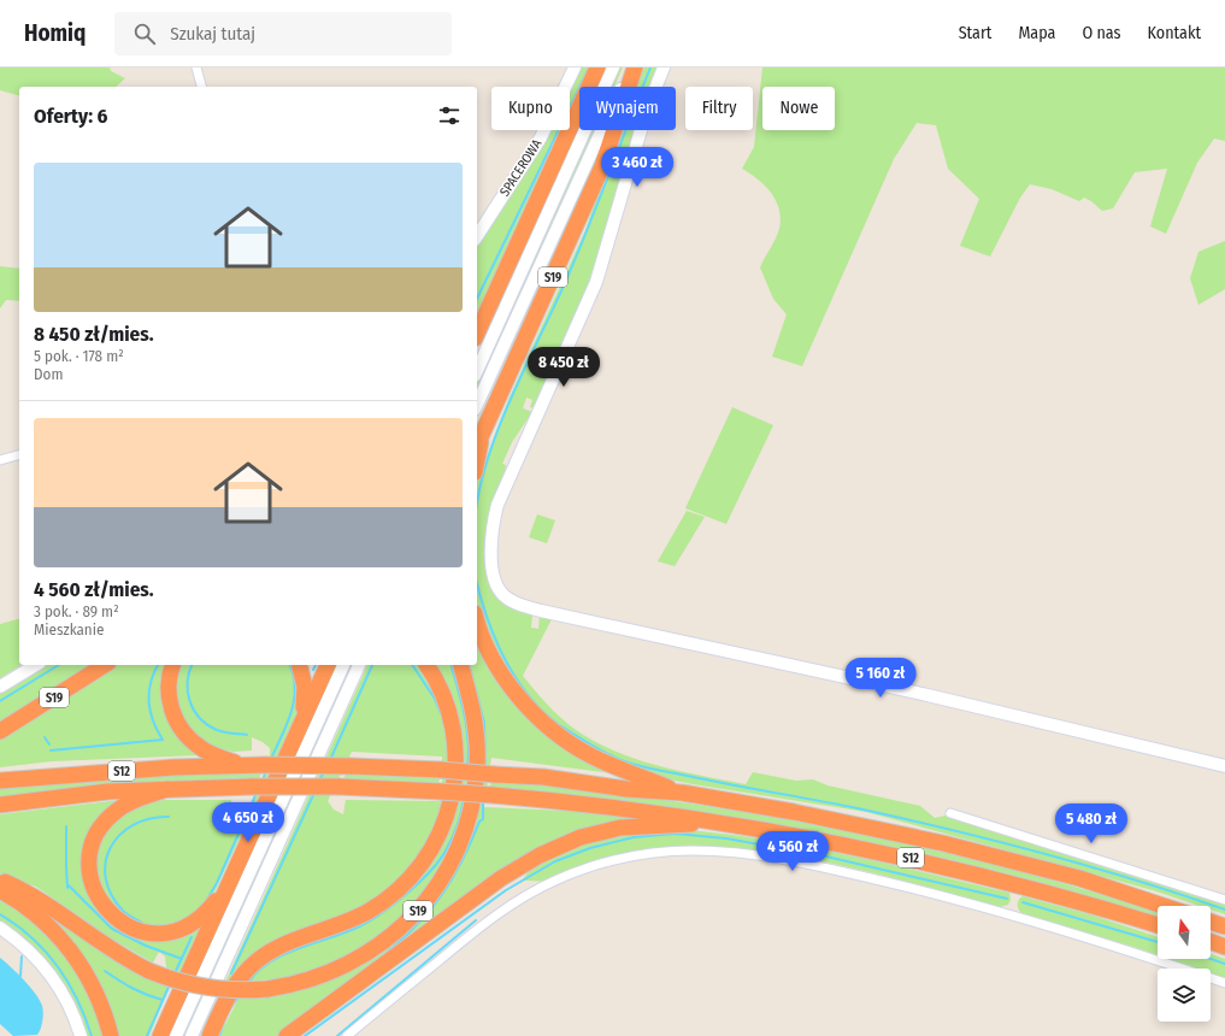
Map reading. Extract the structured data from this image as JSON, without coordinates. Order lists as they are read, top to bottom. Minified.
{"streets":{"highway":["S19","S12"],"street":["SPACEROWA"]},"north":"top","page":{"header":"Homiq","search":"Szukaj tutaj","nav":["Start","Mapa","O nas","Kontakt"],"chip":["Kupno","Wynajem","Filtry","Nowe"],"heading":"Oferty: 6","list":[{"name":"8 450 zł/mies.","note":"5 pok. · 178 m² · Dom"},{"name":"4 560 zł/mies.","note":"3 pok. · 89 m² · Mieszkanie"}],"price":["3 460 zł","8 450 zł","5 160 zł","4 650 zł","5 480 zł","4 560 zł"]}}
